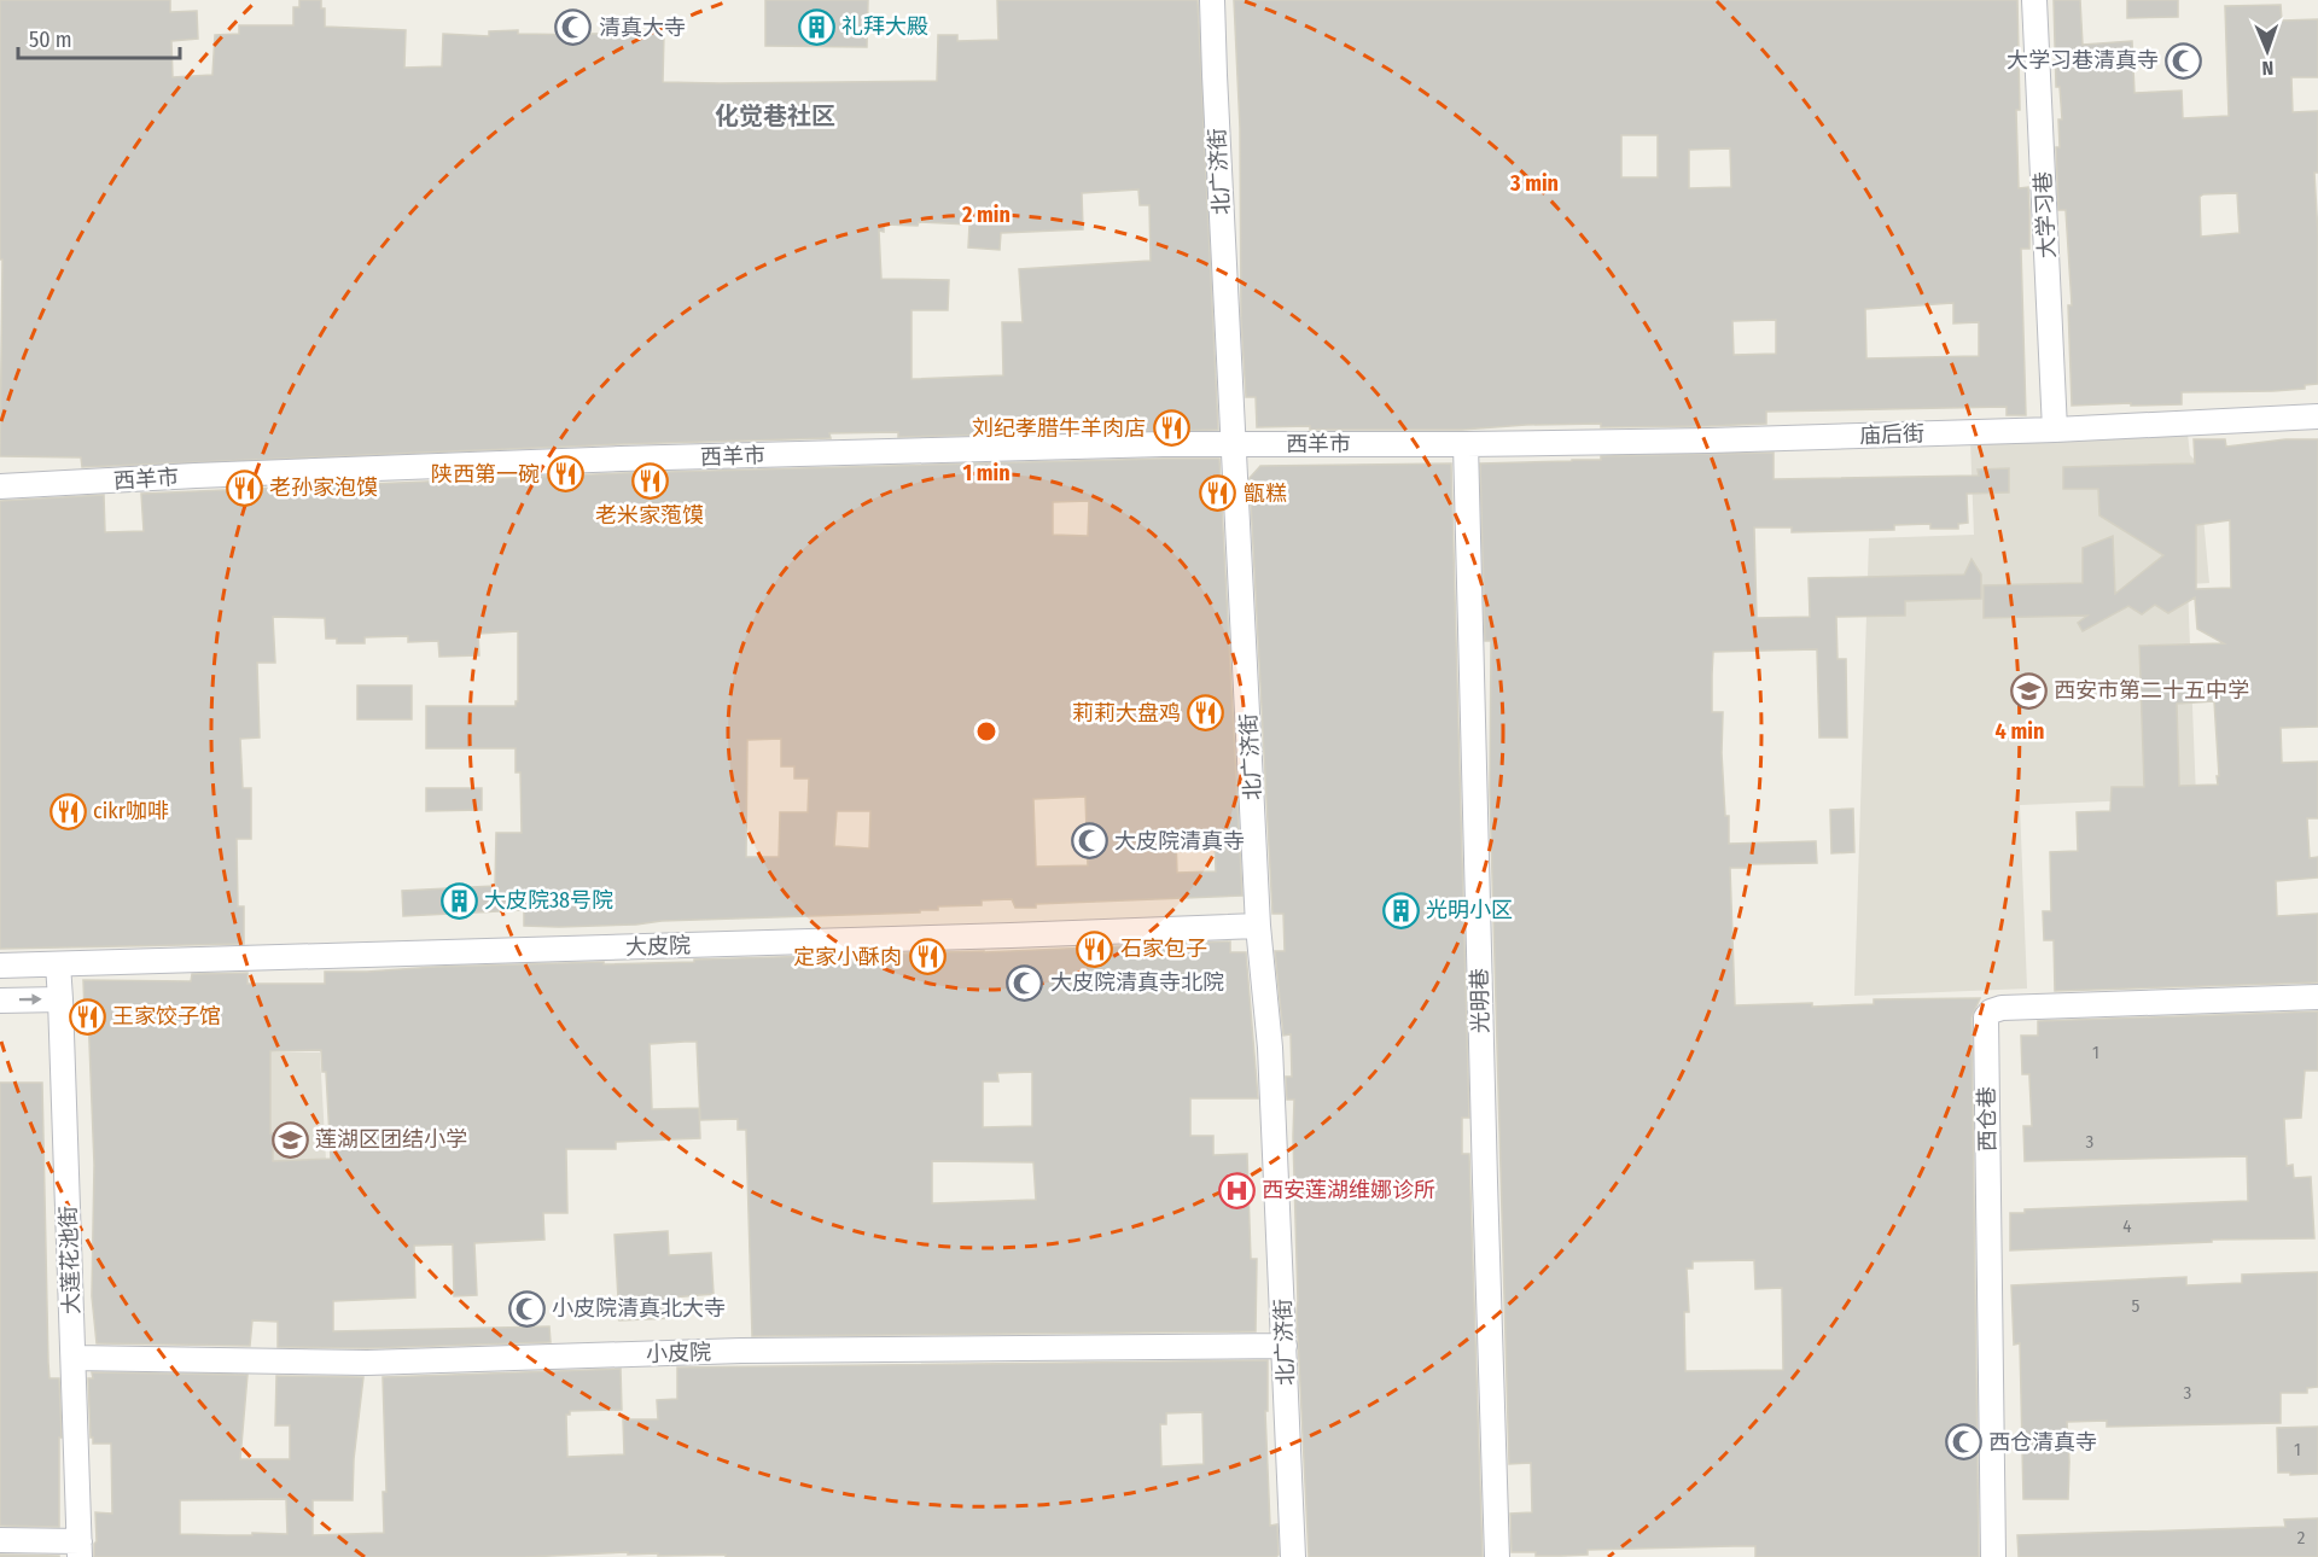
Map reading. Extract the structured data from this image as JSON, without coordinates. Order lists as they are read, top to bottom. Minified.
{"streets":{"street":["北广济街","大学习巷","庙后街","西羊市","大皮院","光明巷","西仓巷","大莲花池街","小皮院"]},"crossings":[["北广济街","西羊市"],["北广济街","大皮院"],["北广济街","小皮院"],["大学习巷","庙后街"],["庙后街","西羊市"],["庙后街","光明巷"],["西羊市","光明巷"],["大皮院","大莲花池街"],["大莲花池街","小皮院"]],"districts":["化觉巷社区"],"places":{"building":["礼拜大殿","大皮院38号院","光明小区"],"mosque":["清真大寺","大学习巷清真寺","大皮院清真寺","大皮院清真寺北院","小皮院清真北大寺","西仓清真寺"],"restaurant":["刘纪孝腊牛羊肉店","陕西第一碗","老米家萢馍","老孙家泡馍","甑糕","莉莉大盘鸡","cikr咖啡","石家包子","定家小酥肉","王家饺子馆"],"school or university":["西安市第二十五中学","莲湖区团结小学"],"hospital":["西安莲湖维娜诊所"]},"house_numbers":["1","3","4","5","3","1","2"],"scale_bar":"50 m","north":"bottom","rings":["3 min","2 min","1 min","4 min"]}
